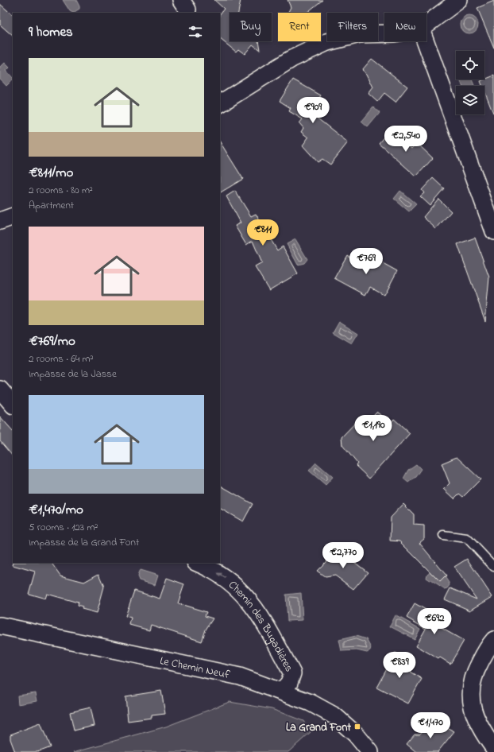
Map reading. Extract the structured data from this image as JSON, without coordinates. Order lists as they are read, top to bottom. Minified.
{"streets":{"street":["Chemin des Bugadières","Le Chemin Neuf"]},"crossings":[["Chemin des Bugadières","Le Chemin Neuf"]],"one_way":["Chemin des Bugadières"],"places":{"transit":["La Grand Font"]},"page":{"chip":["Buy","Rent","Filters","New"],"heading":"9 homes","list":[{"name":"€811/mo","note":"2 rooms · 80 m² · Apartment"},{"name":"€769/mo","note":"2 rooms · 64 m² · Impasse de la Jasse"},{"name":"€1,470/mo","note":"5 rooms · 123 m² · Impasse de la Grand Font"}],"price":["€909","€2,540","€811","€769","€1,190","€2,770","€692","€839","€1,470"]}}
